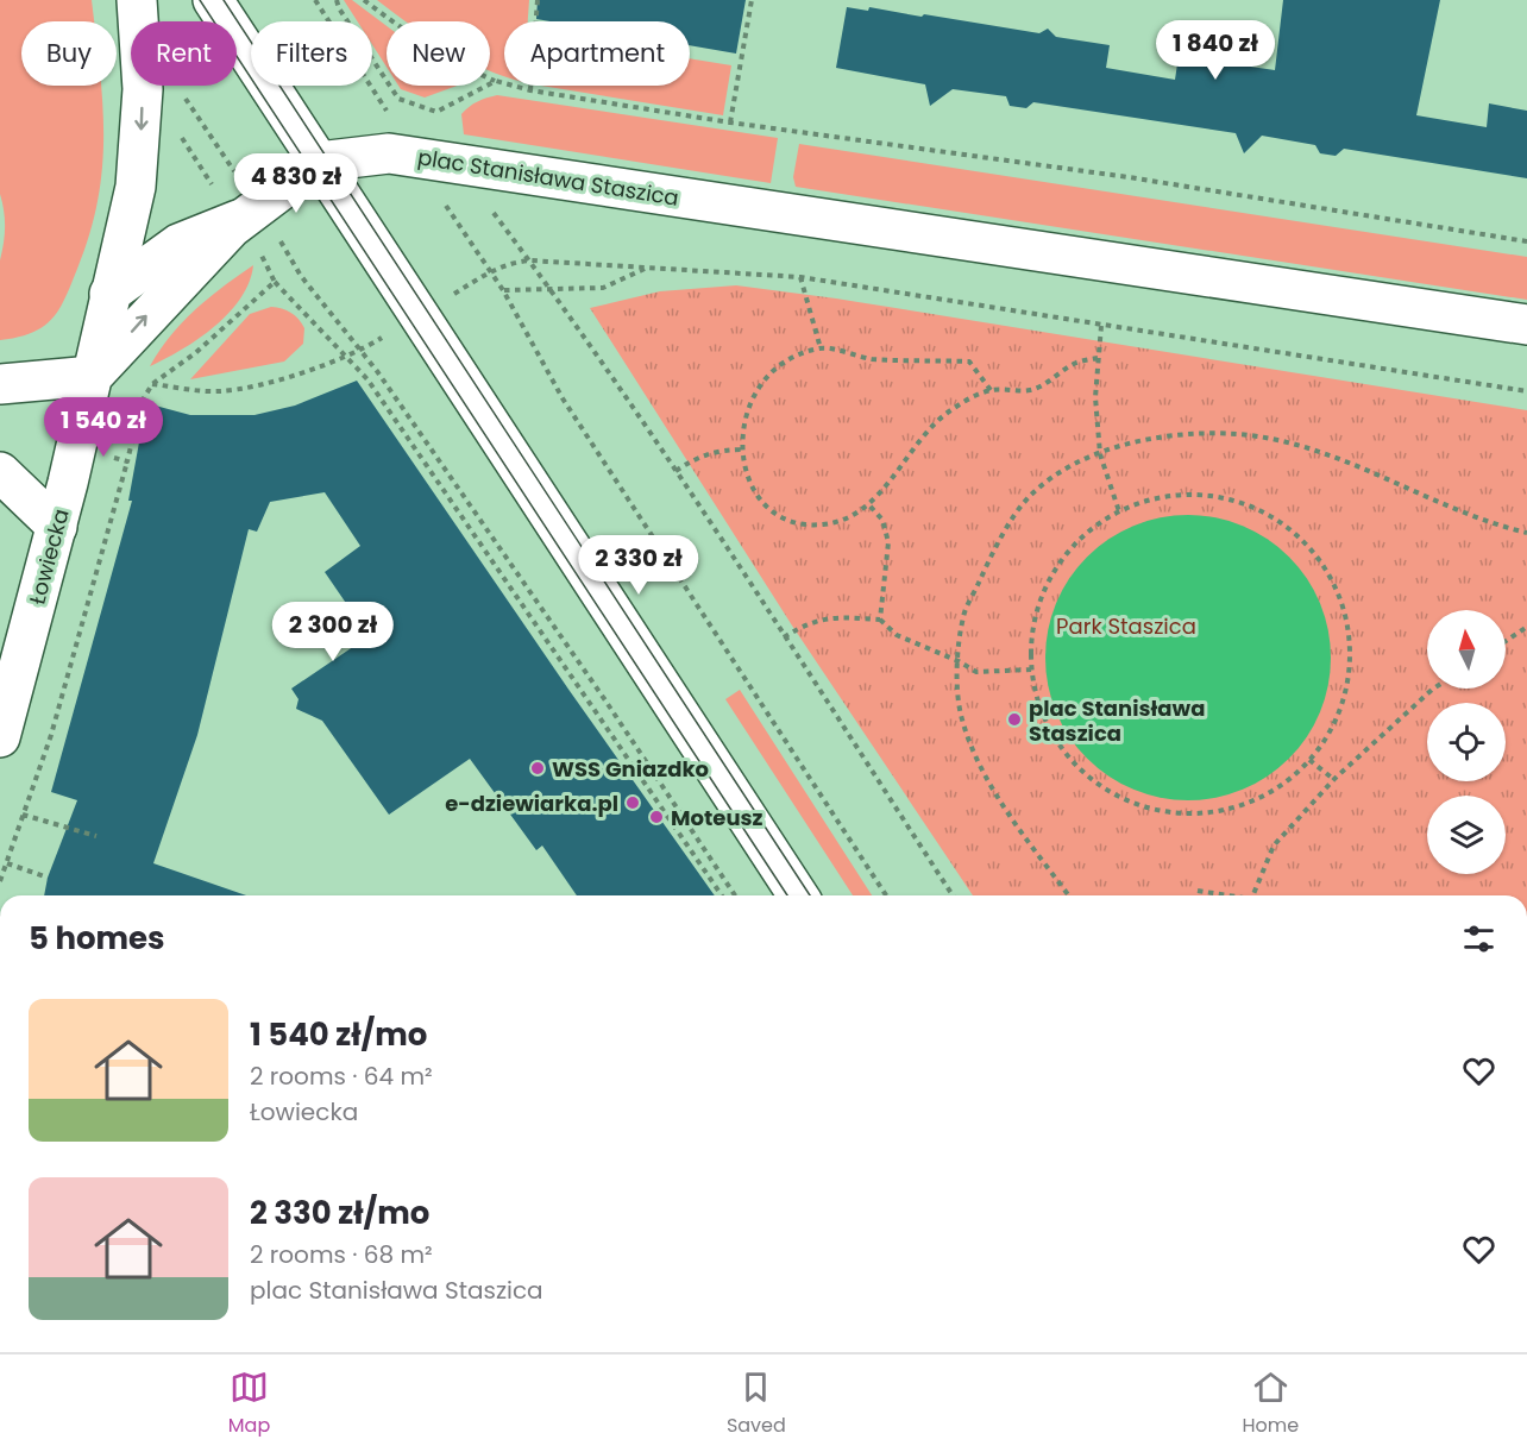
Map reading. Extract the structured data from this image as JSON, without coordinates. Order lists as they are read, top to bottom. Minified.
{"streets":{"street":["plac Stanisława Staszica","Łowiecka"]},"crossings":[["plac Stanisława Staszica","Łowiecka"]],"parks":["Park Staszica"],"places":["plac Stanisława Staszica","WSS Gniazdko","e-dziewiarka.pl","Moteusz"],"north":"top","page":{"price":["1 840 zł","4 830 zł","1 540 zł","2 330 zł","2 300 zł"],"chip":["Buy","Rent","Filters","New","Apartment"],"heading":"5 homes","list":[{"name":"1 540 zł/mo","note":"2 rooms · 64 m² · Łowiecka"},{"name":"2 330 zł/mo","note":"2 rooms · 68 m² · plac Stanisława Staszica"}],"tabs":["Map","Saved","Home"]}}
